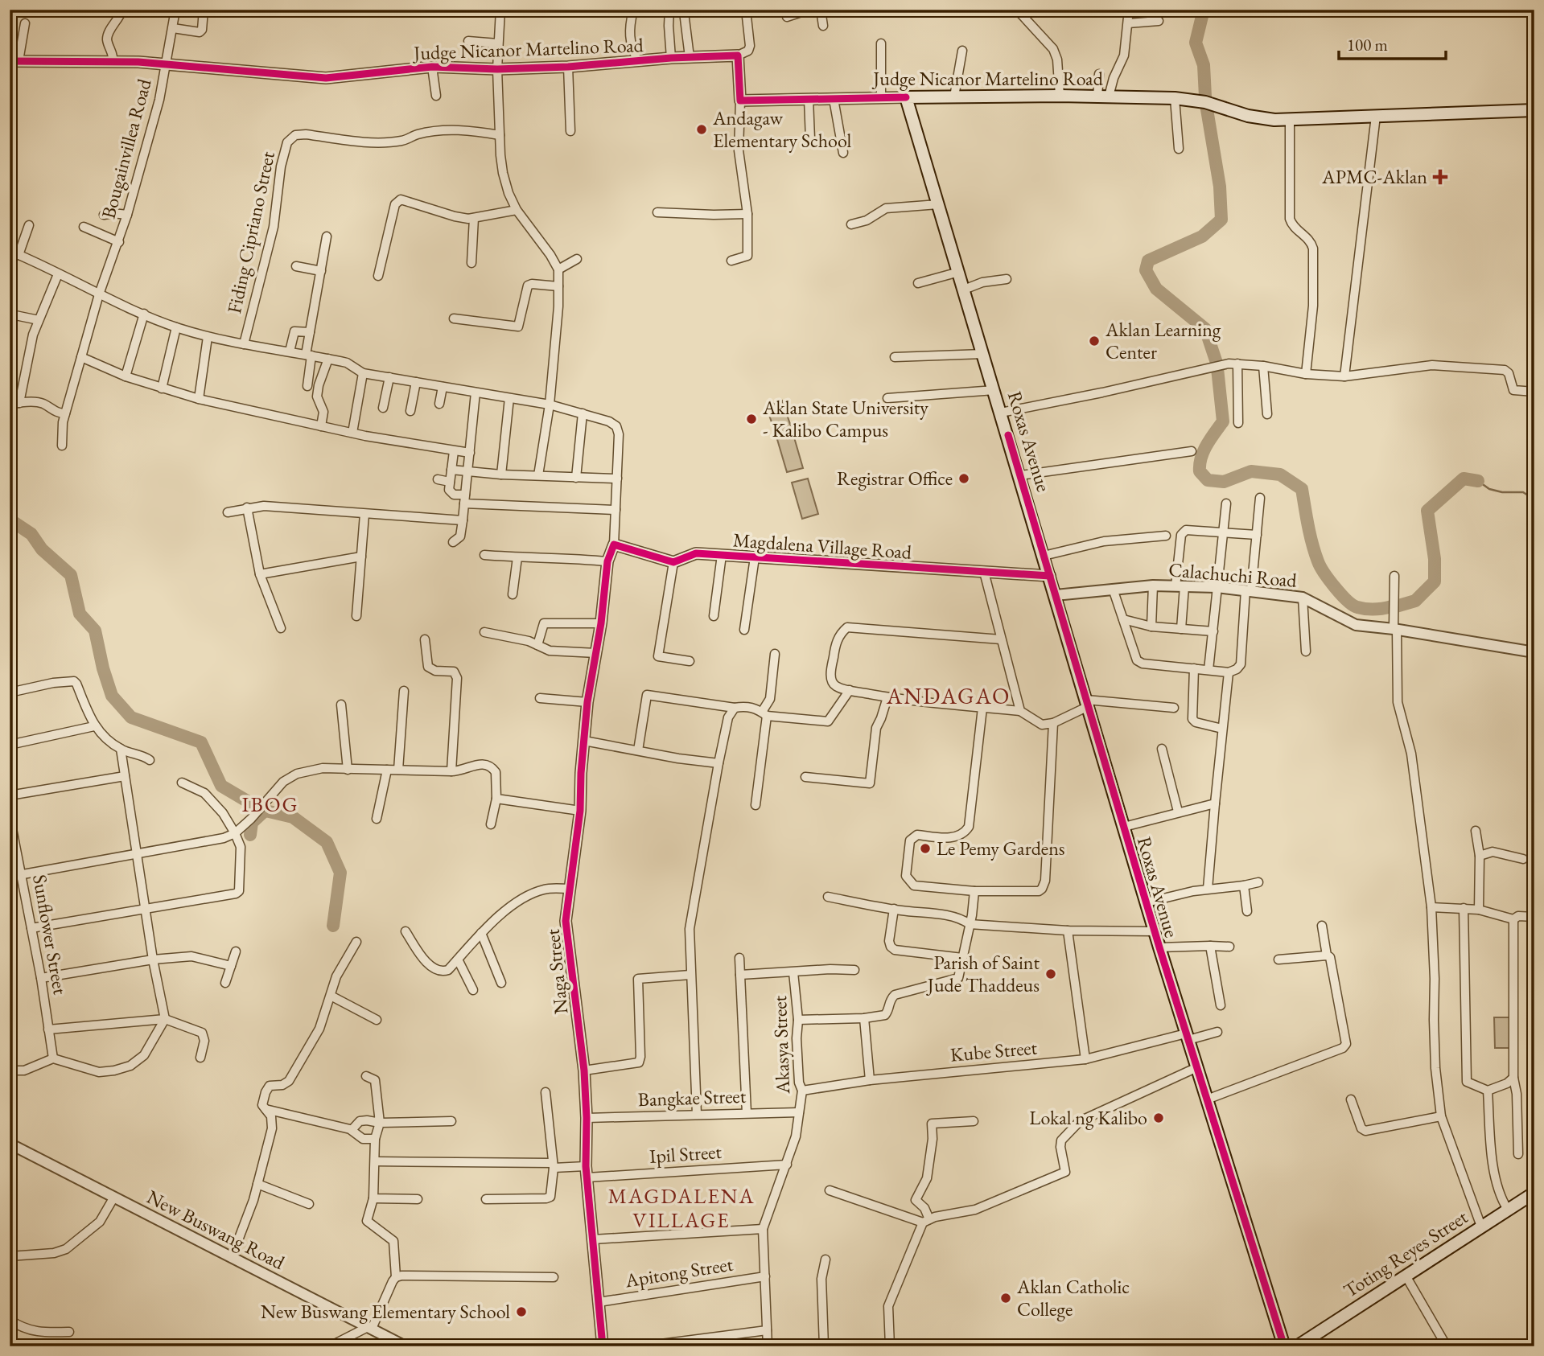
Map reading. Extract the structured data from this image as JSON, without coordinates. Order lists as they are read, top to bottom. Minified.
{"streets":{"main road":["Judge Nicanor Martelino Road","Roxas Avenue","Toting Reyes Street"],"street":["Bougainvillea Road","Fiding Cipriano Street","Magdalena Village Road","Calachuchi Road","Sunflower Street","Naga Street","Akasya Street","Kube Street","Bangkae Street","Ipil Street","New Buswang Road","Apitong Street"]},"crossings":[["Judge Nicanor Martelino Road","Bougainvillea Road"],["Judge Nicanor Martelino Road","Roxas Avenue"],["Roxas Avenue","Magdalena Village Road"],["Roxas Avenue","Calachuchi Road"],["Roxas Avenue","Kube Street"],["Naga Street","Bangkae Street"],["Naga Street","Ipil Street"],["Naga Street","Apitong Street"],["Akasya Street","Kube Street"],["Akasya Street","Bangkae Street"],["Akasya Street","Ipil Street"],["Akasya Street","Apitong Street"]],"districts":["ANDAGAO","IBOG","MAGDALENA VILLAGE"],"places":{"other":["Andagaw Elementary School","Aklan Learning Center","Aklan State University - Kalibo Campus","Registrar Office","Le Pemy Gardens","Parish of Saint Jude Thaddeus","Lokal ng Kalibo","Aklan Catholic College","New Buswang Elementary School"],"health":["APMC-Aklan"]},"scale_bar":"100 m"}
